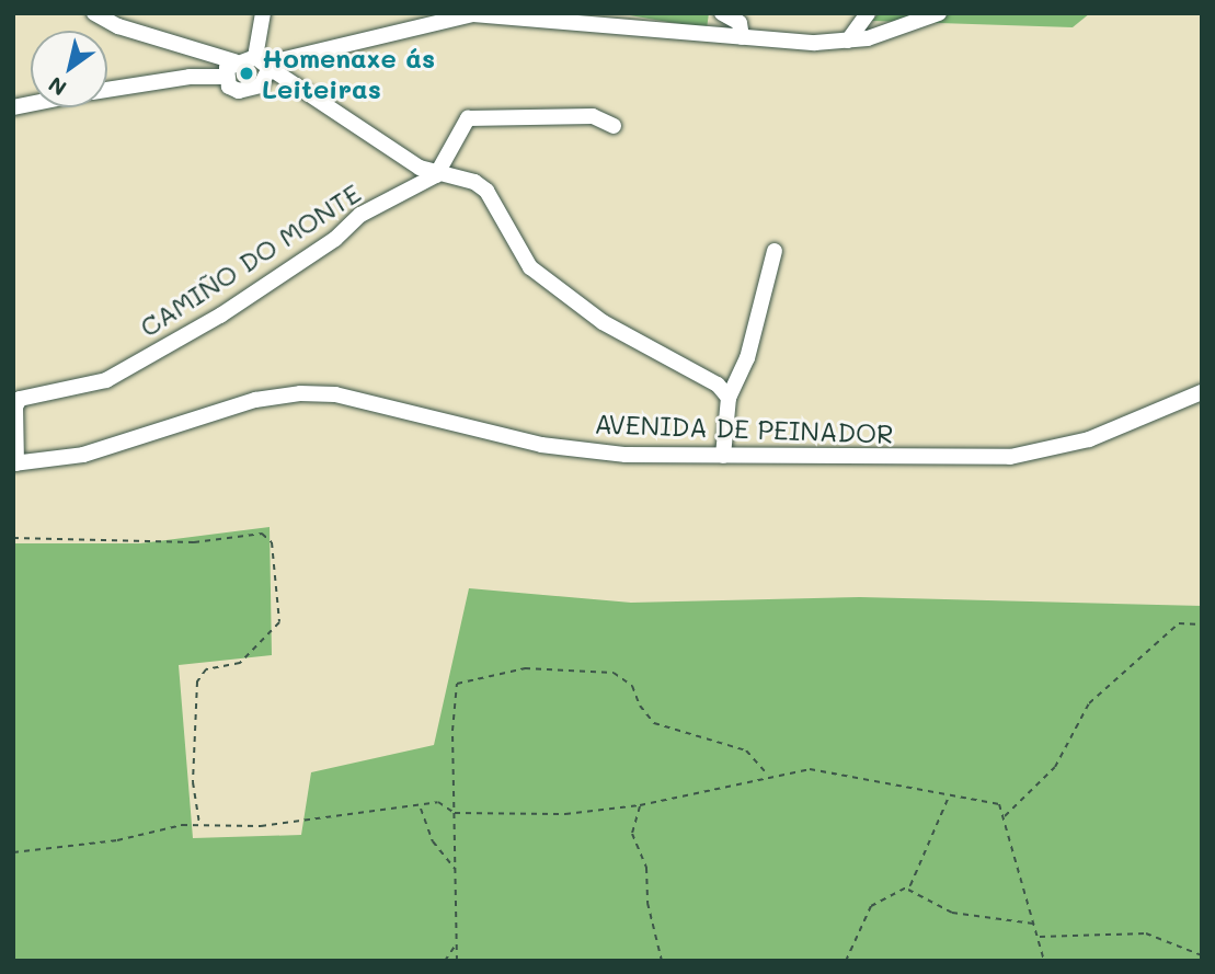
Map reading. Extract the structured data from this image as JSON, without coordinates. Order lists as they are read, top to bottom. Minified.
{"streets":{"street":["CAMIÑO DO MONTE","AVENIDA DE PEINADOR"]},"crossings":[["CAMIÑO DO MONTE","AVENIDA DE PEINADOR"]],"places":["Homenaxe ás Leiteiras"],"north":"bottom left"}
